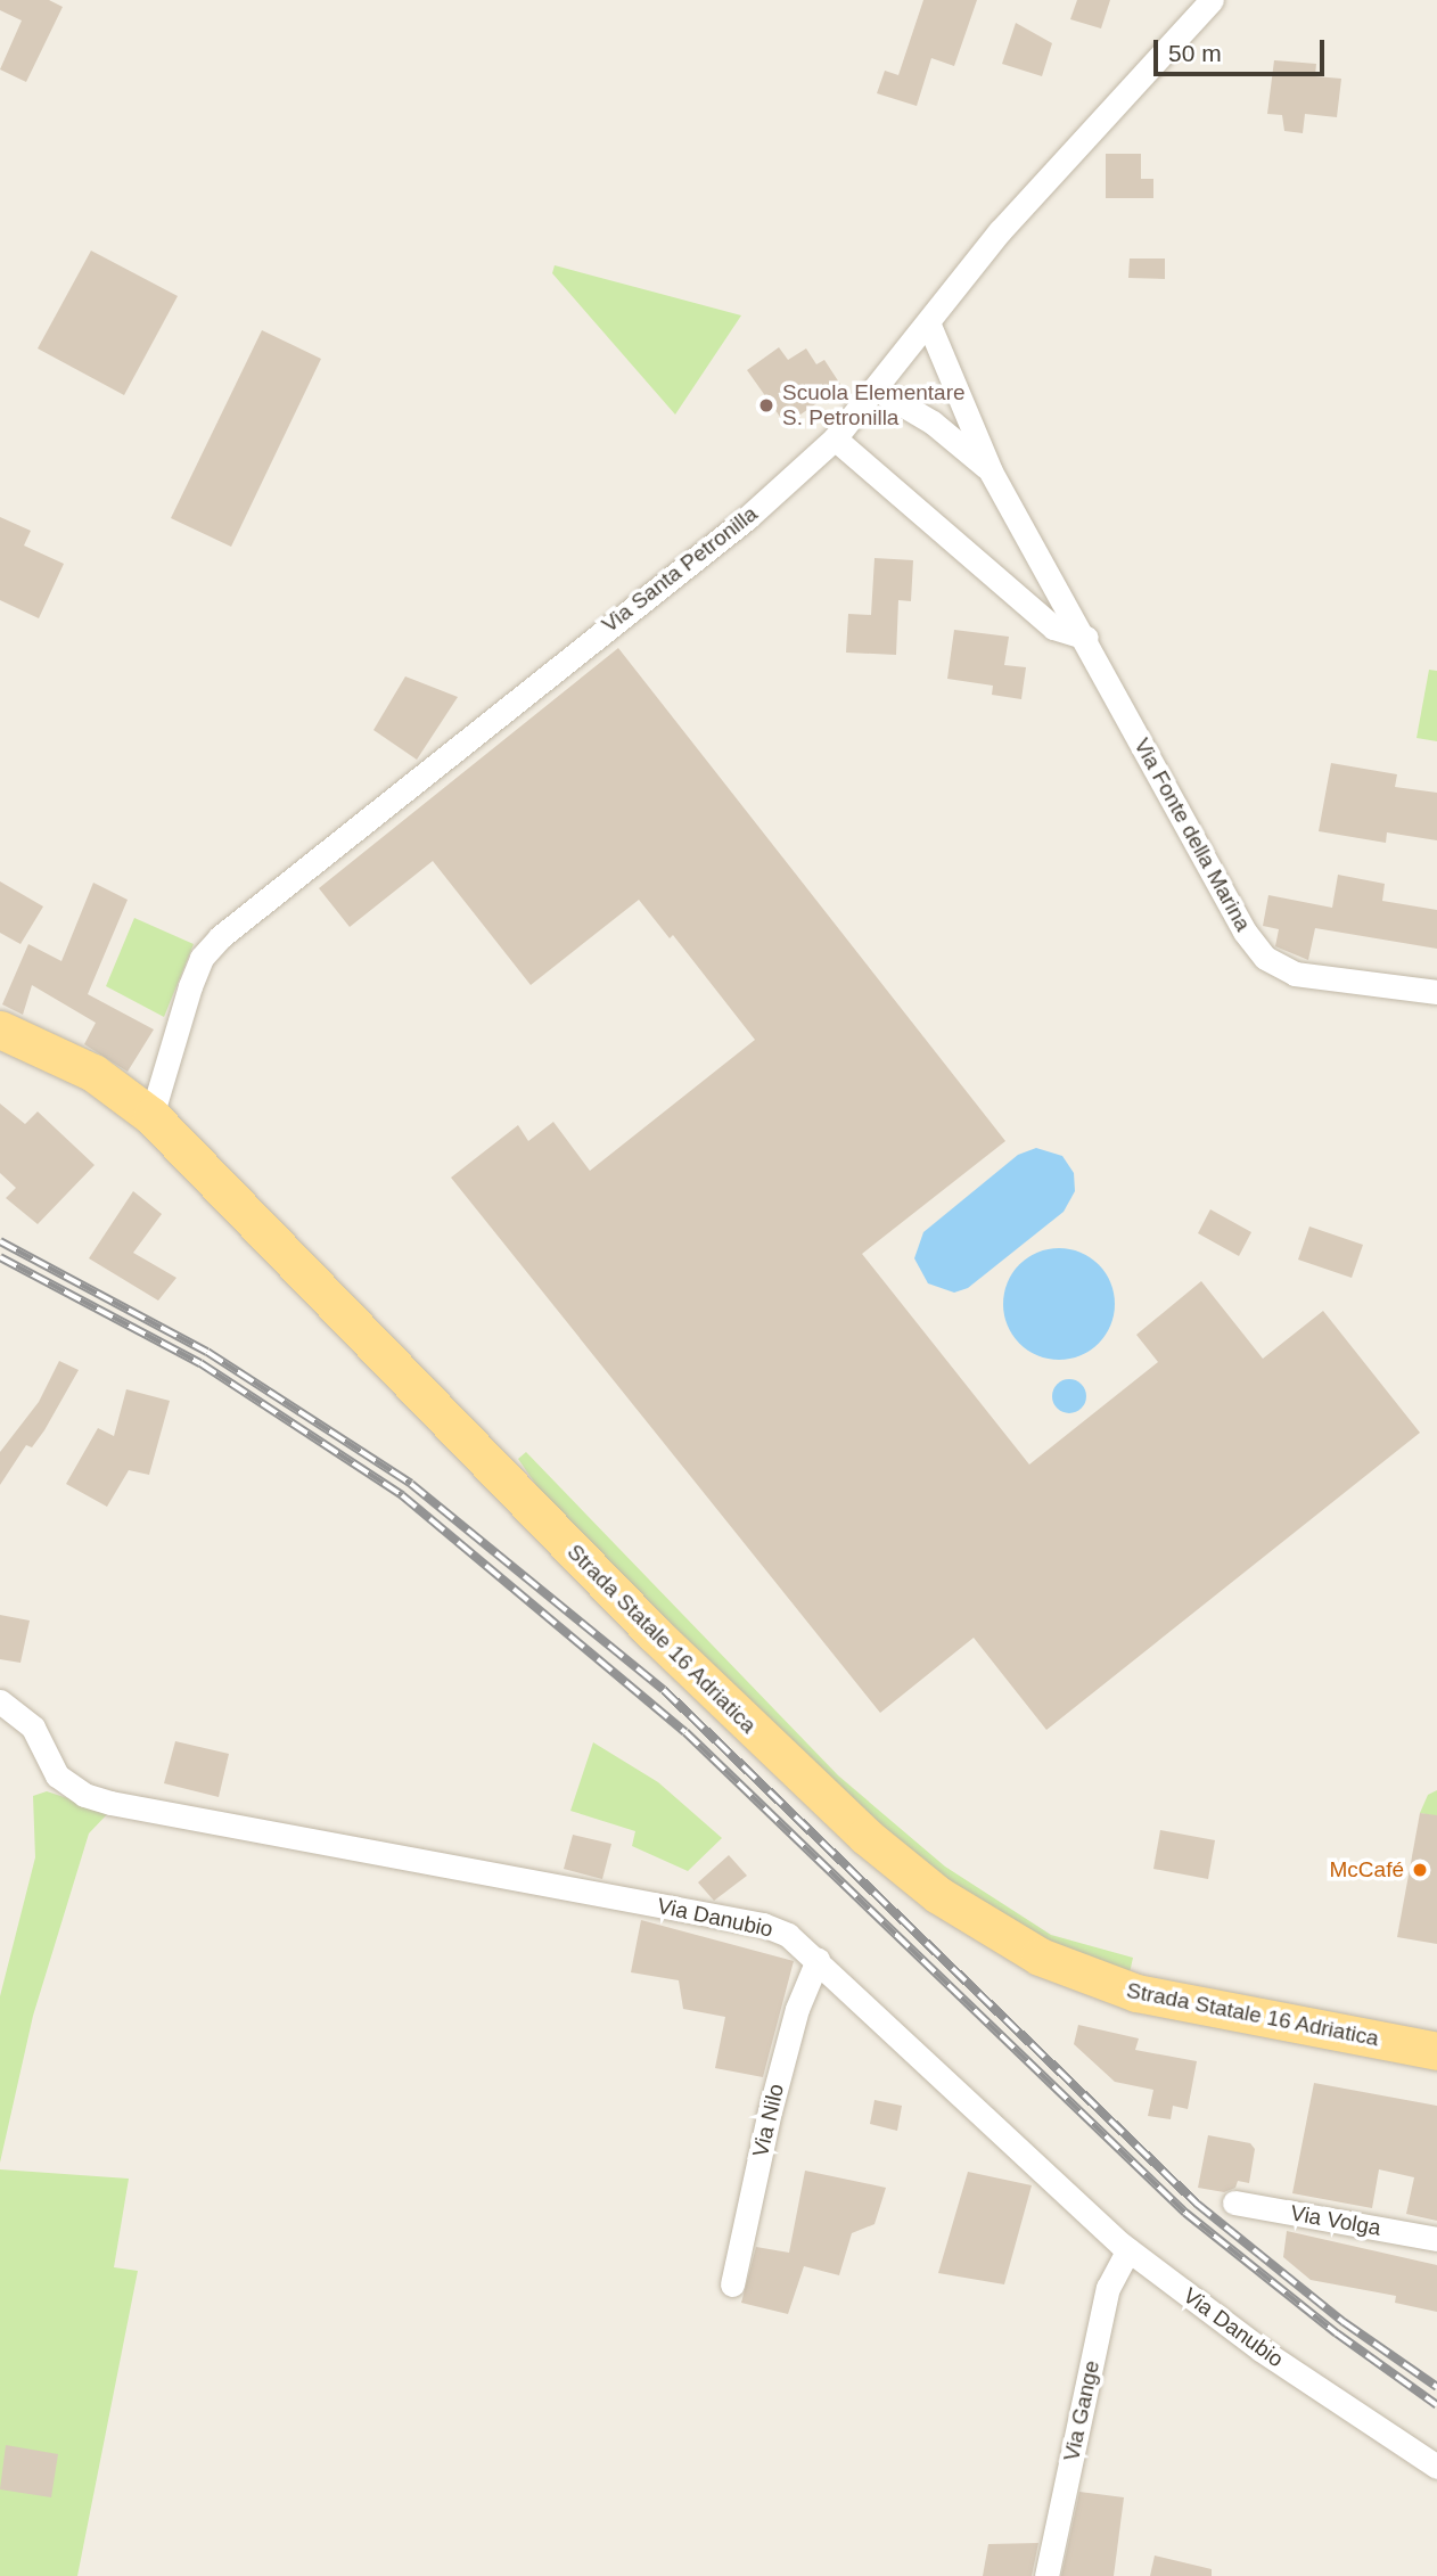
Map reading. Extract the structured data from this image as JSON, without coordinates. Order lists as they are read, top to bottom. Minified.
{"streets":{"main road":["Strada Statale 16 Adriatica"],"street":["Via Santa Petronilla","Via Fonte della Marina","Via Danubio","Via Nilo","Via Volga","Via Gange"]},"crossings":[["Via Santa Petronilla","Via Fonte della Marina"],["Via Santa Petronilla","Strada Statale 16 Adriatica"],["Via Danubio","Via Nilo"],["Via Danubio","Via Gange"]],"places":["Scuola Elementare S. Petronilla","McCafé"],"scale_bar":"50 m"}
